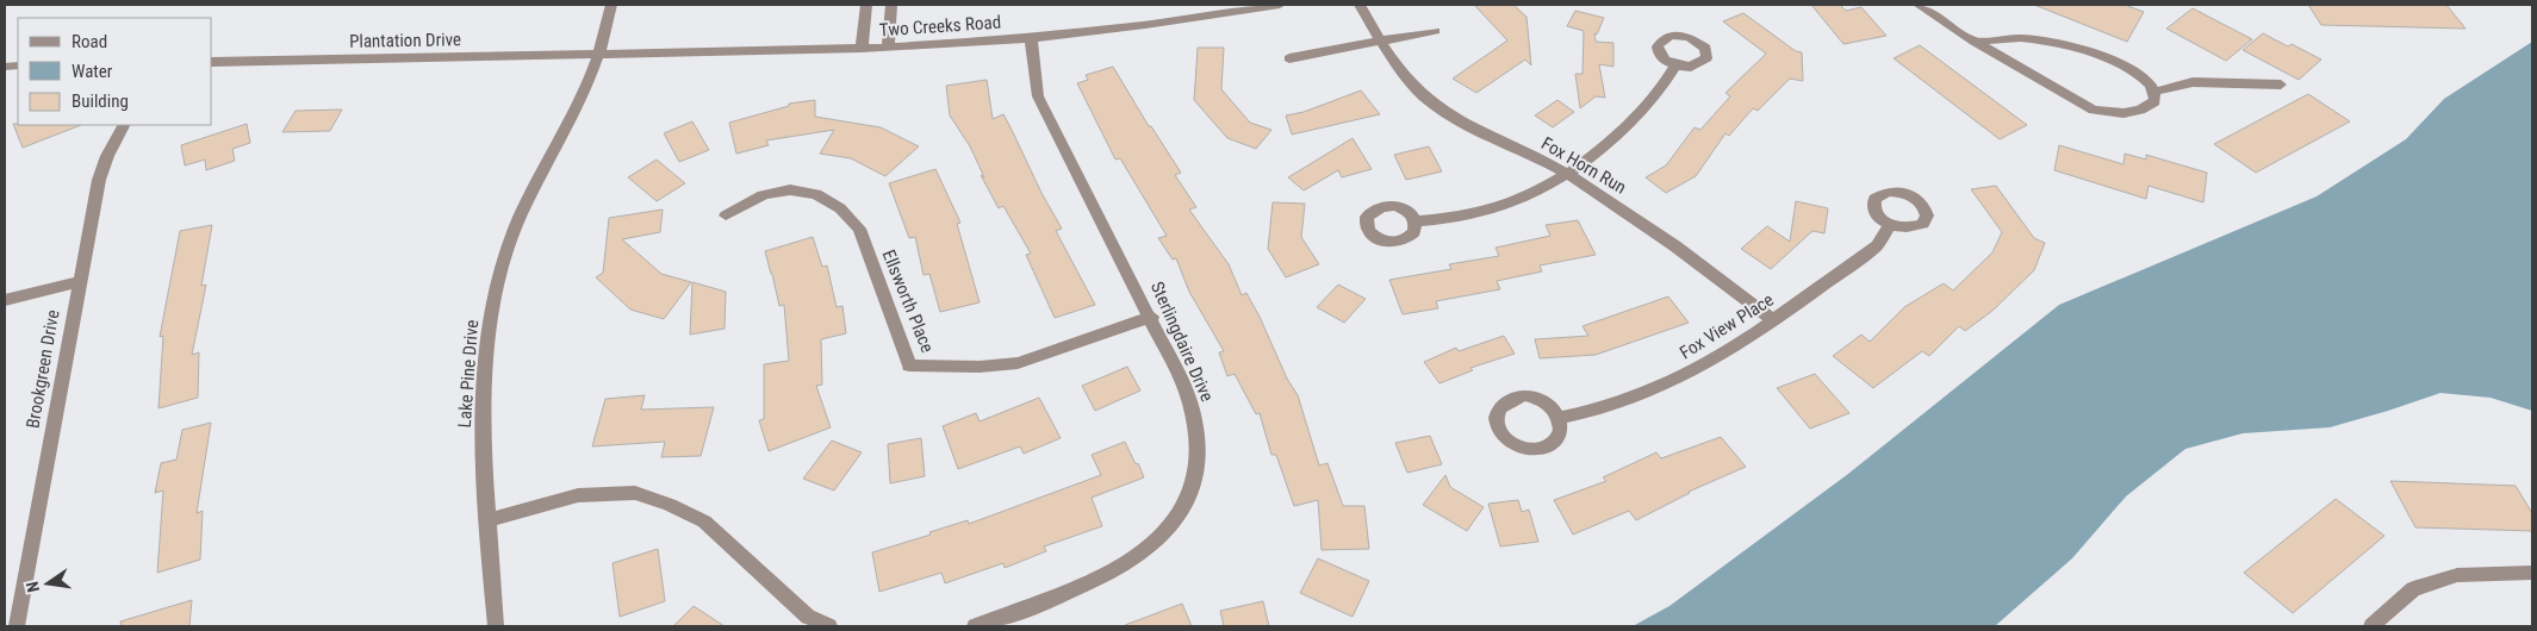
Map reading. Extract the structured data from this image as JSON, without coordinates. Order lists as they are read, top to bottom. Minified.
{"streets":{"street":["Two Creeks Road","Plantation Drive","Fox Horn Run","Ellsworth Place","Fox View Place","Sterlingdaire Drive","Brookgreen Drive","Lake Pine Drive"]},"crossings":[["Two Creeks Road","Plantation Drive"],["Two Creeks Road","Sterlingdaire Drive"],["Two Creeks Road","Lake Pine Drive"],["Plantation Drive","Lake Pine Drive"],["Fox Horn Run","Fox View Place"],["Ellsworth Place","Sterlingdaire Drive"]],"legend":["Road","Water","Building"],"north":"left"}
